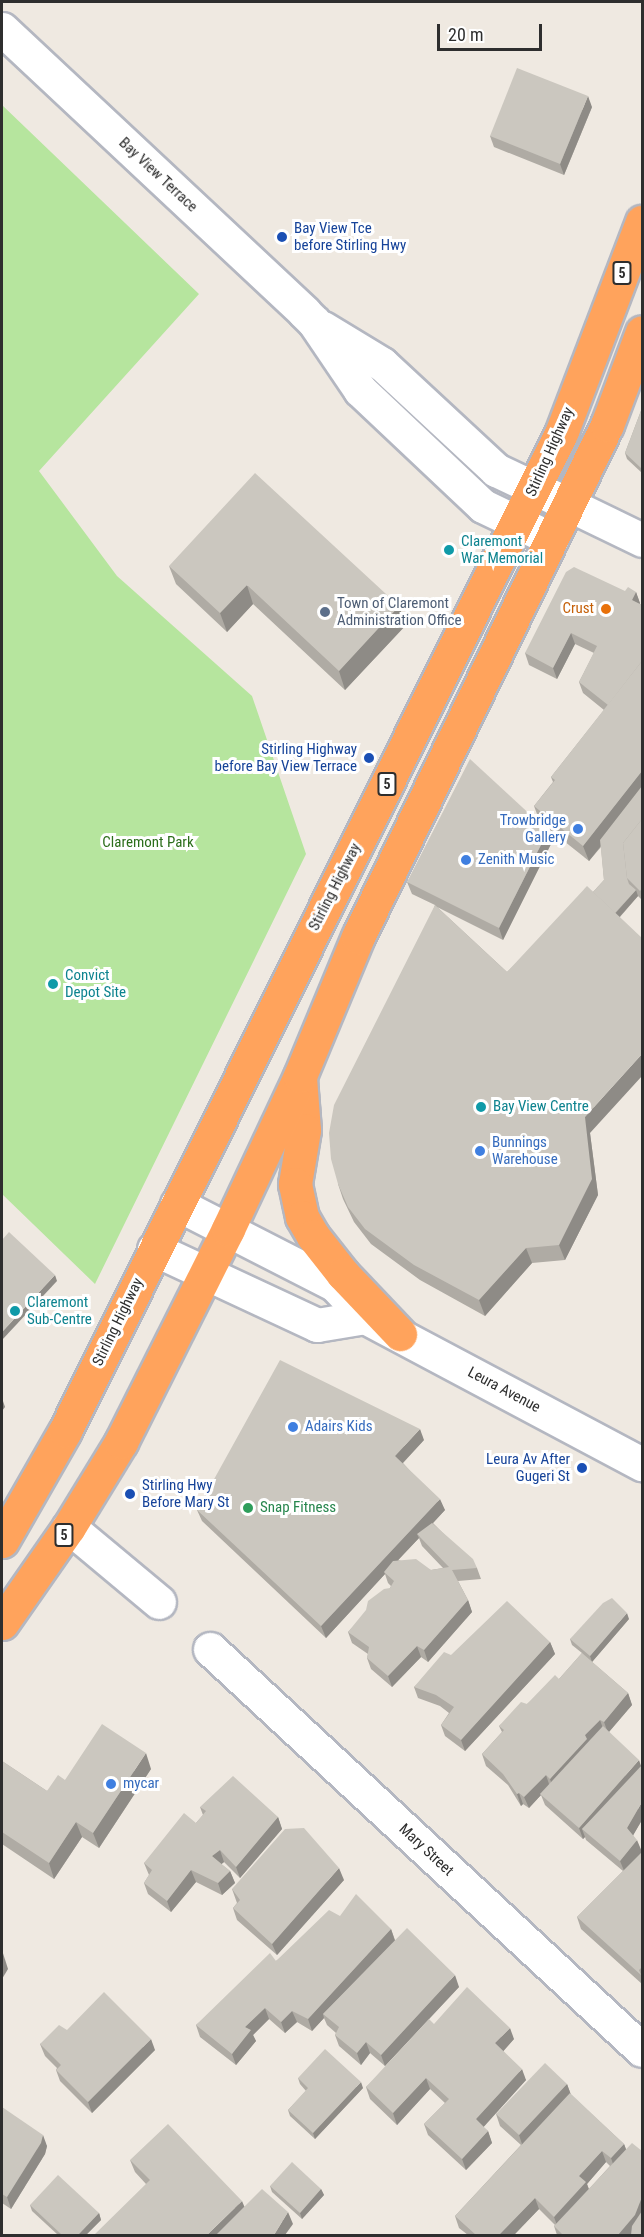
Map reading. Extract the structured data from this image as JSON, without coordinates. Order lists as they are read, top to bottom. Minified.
{"streets":{"highway":["5","Stirling Highway"],"main road":["Bay View Terrace","Leura Avenue","Mary Street"]},"crossings":[["Bay View Terrace","5"],["Bay View Terrace","Stirling Highway"],["5","Leura Avenue"],["Stirling Highway","Leura Avenue"]],"parks":["Claremont Park"],"places":["Bay View Tce before Stirling Hwy","Claremont War Memorial","Crust","Town of Claremont Administration Office","Stirling Highway before Bay View Terrace","Trowbridge Gallery","Zenith Music","Convict Depot Site","Bay View Centre","Bunnings Warehouse","Claremont Sub-Centre","Adairs Kids","Leura Av After Gugeri St","Stirling Hwy Before Mary St","Snap Fitness","mycar"],"scale_bar":"20 m"}
